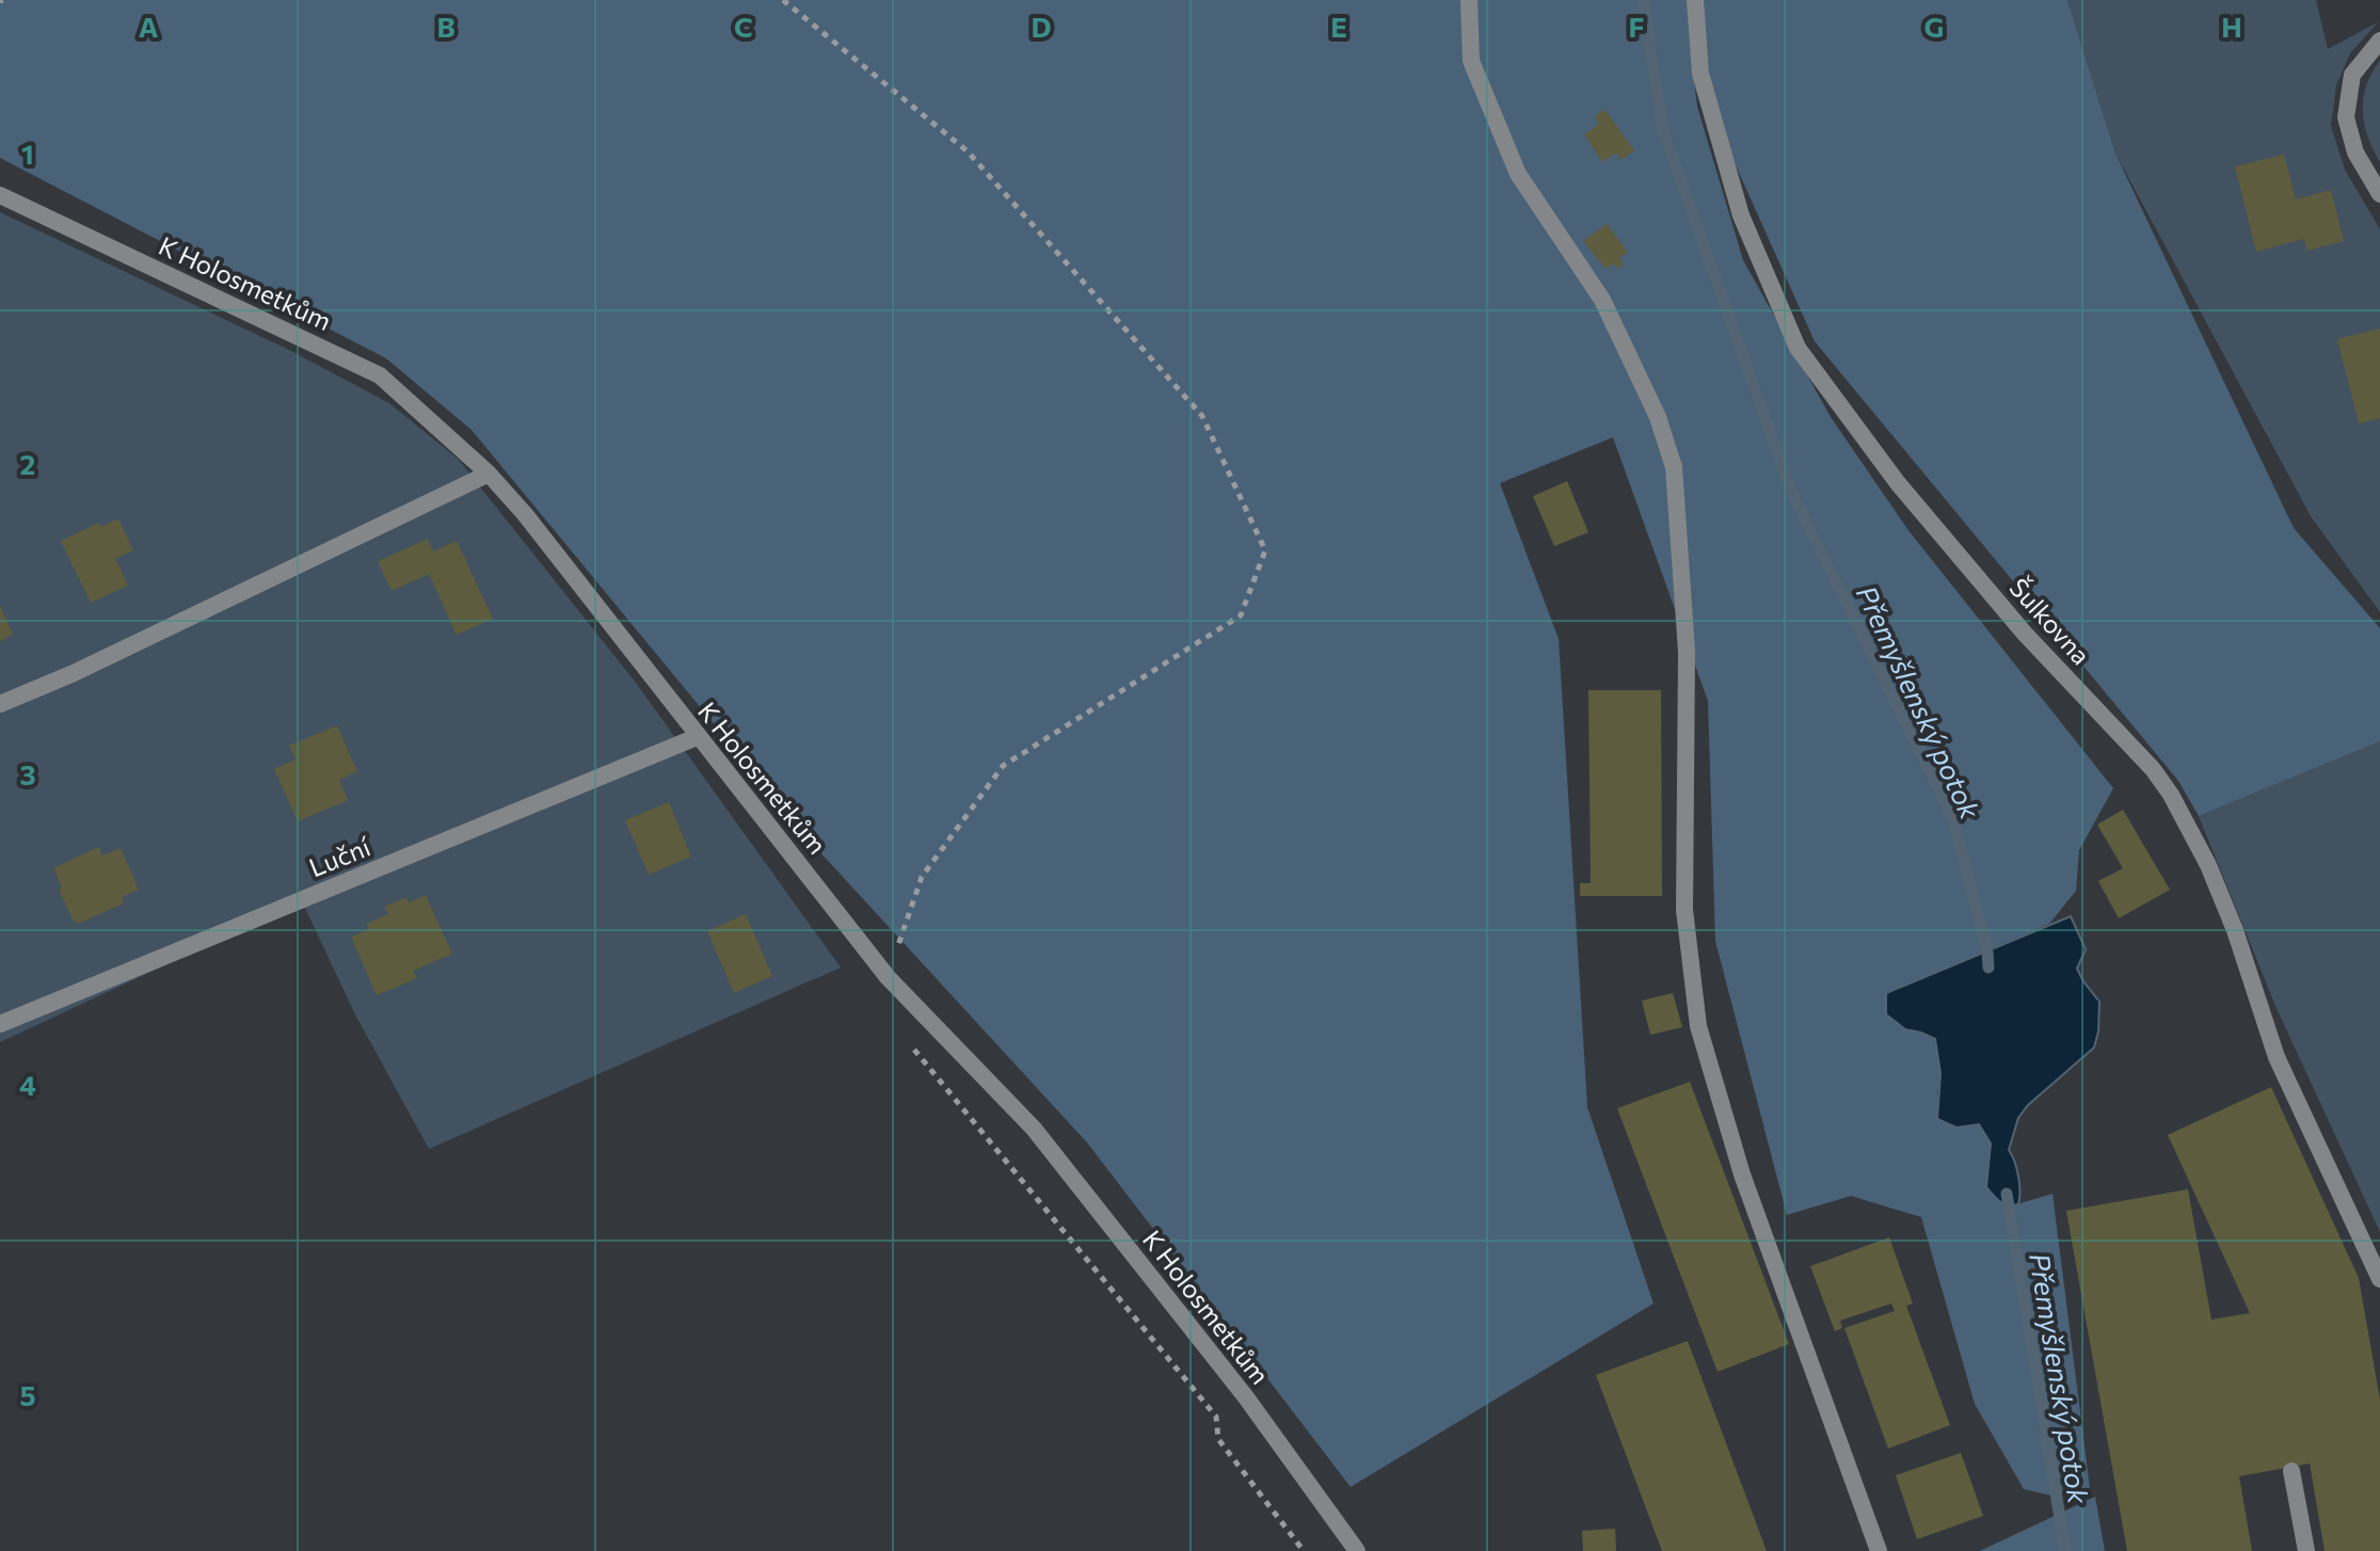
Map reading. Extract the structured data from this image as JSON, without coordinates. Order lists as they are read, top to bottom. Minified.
{"streets":{"street":["K Holosmetkům","Šulkovna","Luční"]},"crossings":[["K Holosmetkům","Luční"]],"water":["Přemyšlenský potok"],"grid":{"columns":["A","B","C","D","E","F","G","H"],"rows":["1","2","3","4","5"]}}
